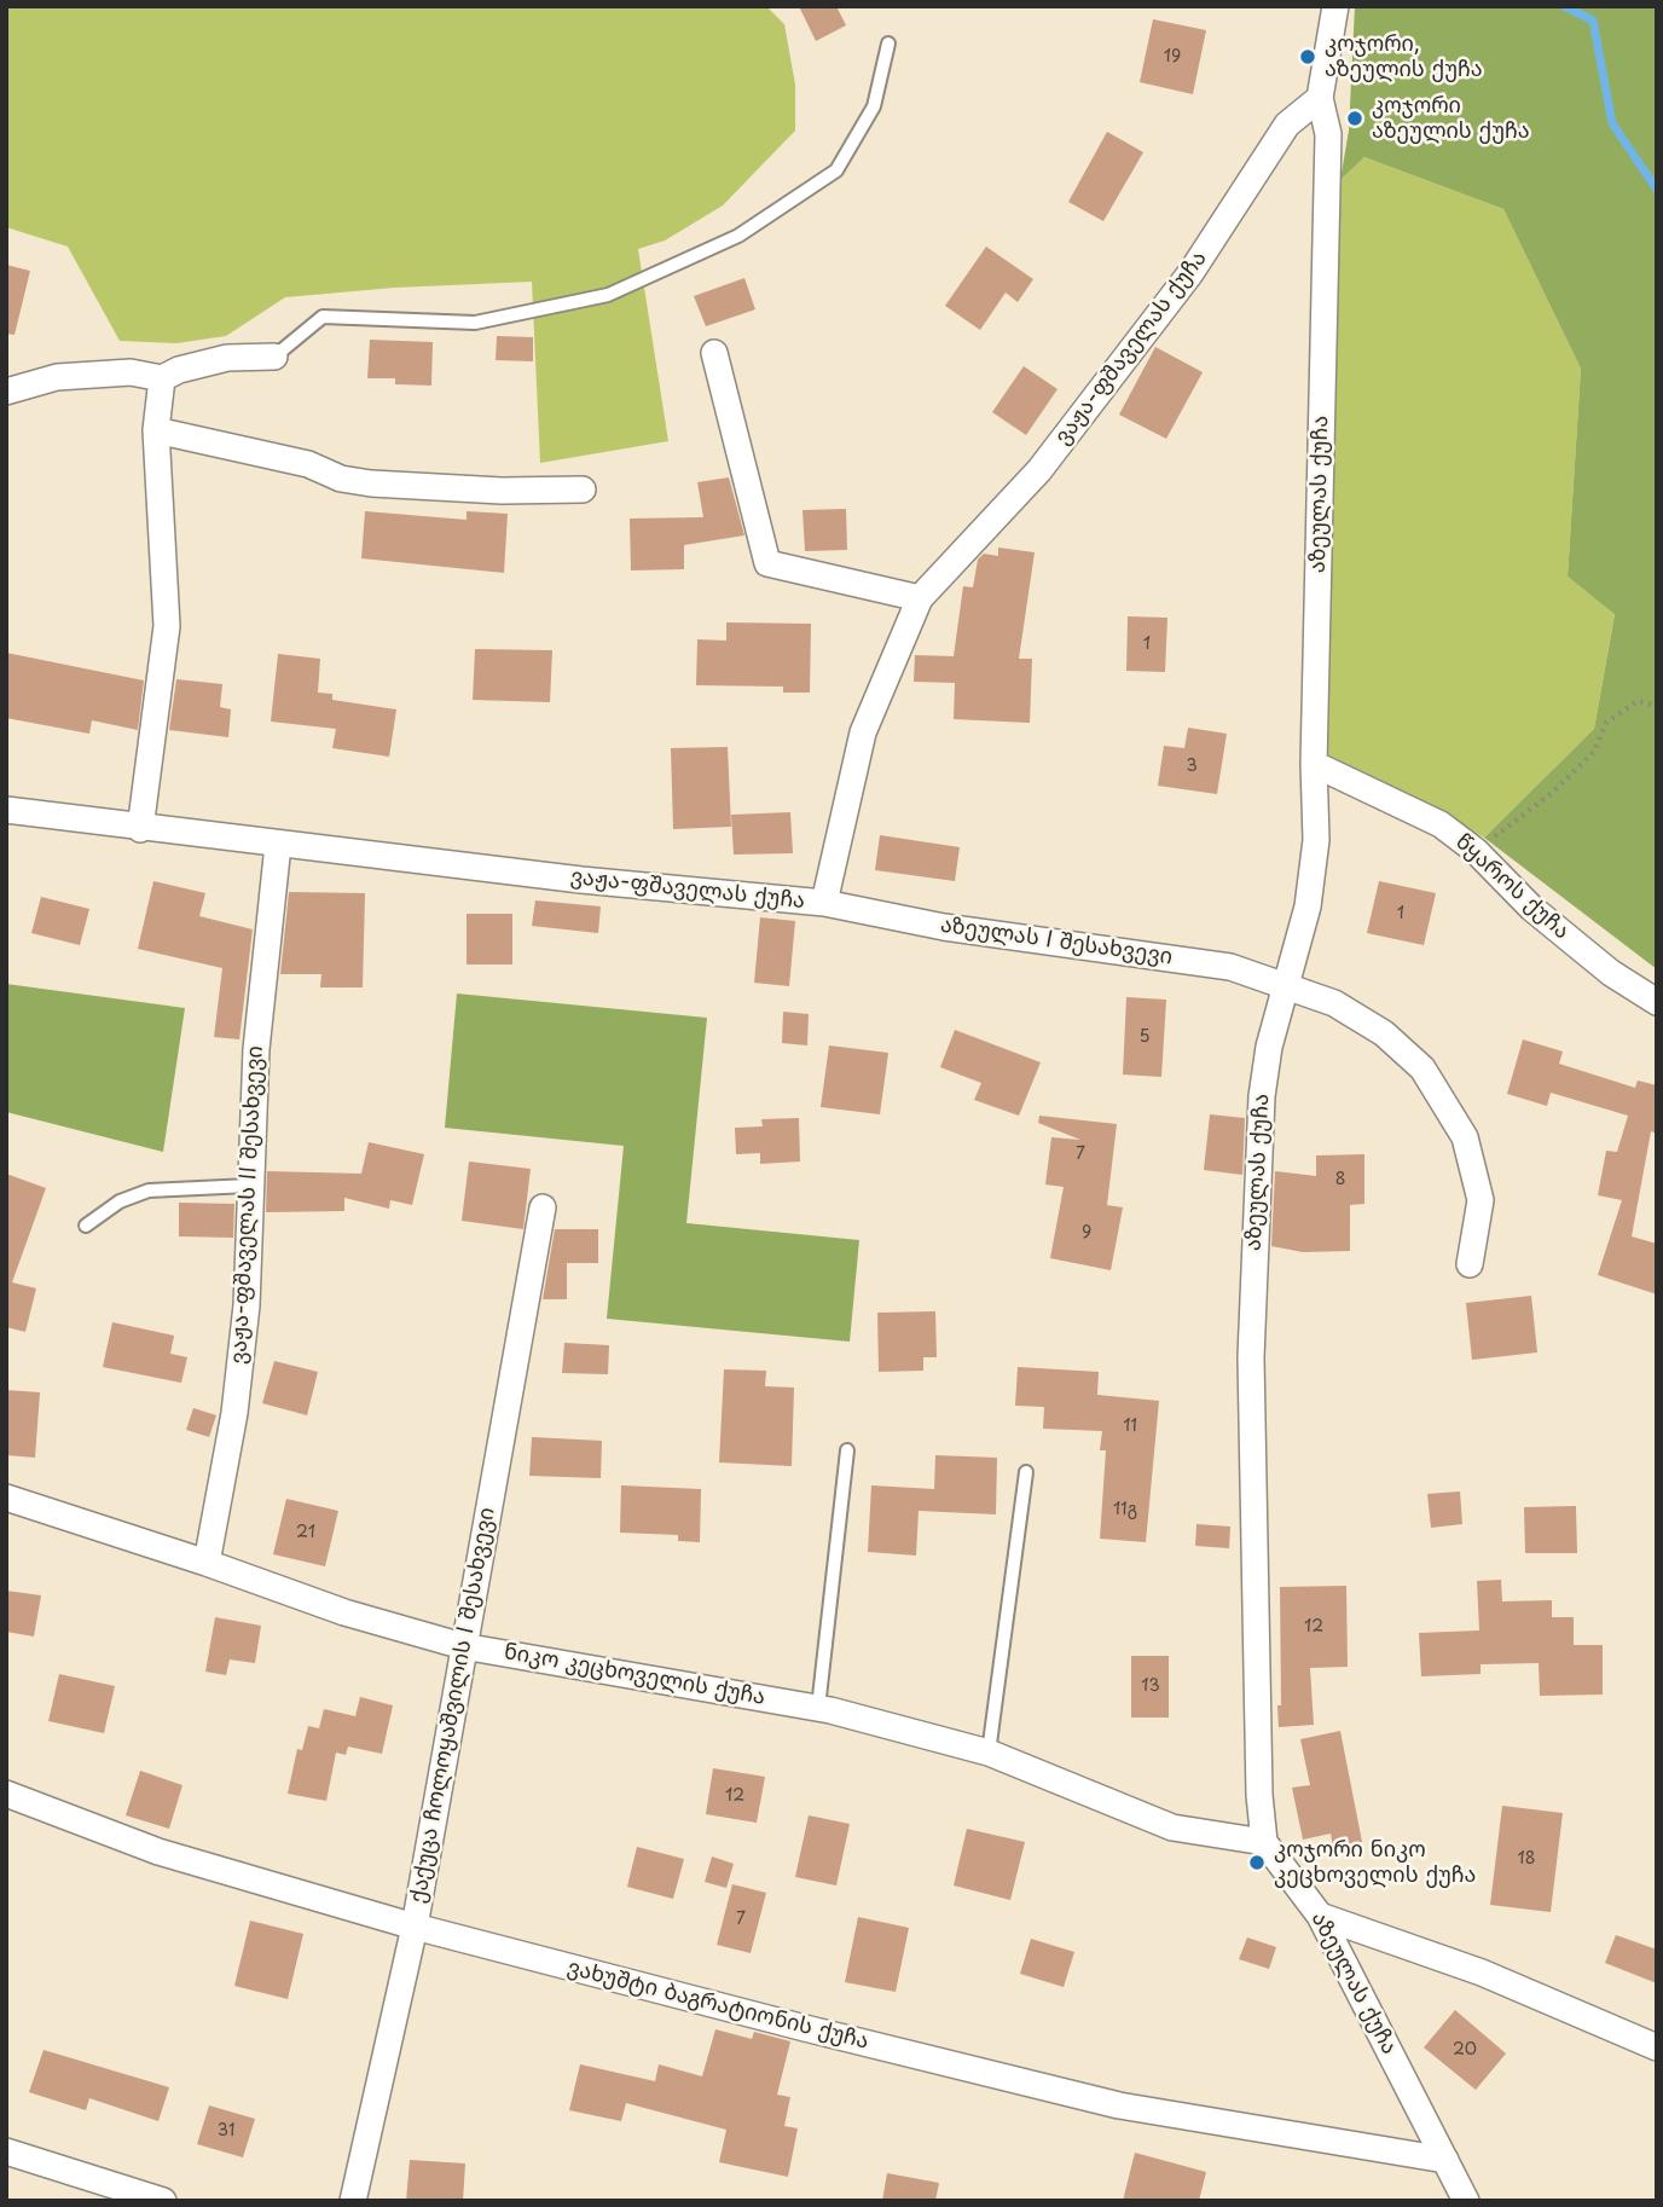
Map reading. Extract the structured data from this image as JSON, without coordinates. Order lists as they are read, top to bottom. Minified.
{"streets":{"street":["ვაჟა-ფშაველას ქუჩა","აზეულას ქუჩა","წყაროს ქუჩა","აზეულას I შესახვევი","ვაჟა-ფშაველას II შესახვევი","ნიკო კეცხოველის ქუჩა","ქაქუცა ჩოლოყაშვილის I შესახვევი","ვახუშტი ბაგრატიონის ქუჩა"]},"crossings":[["ვაჟა-ფშაველას ქუჩა","აზეულას ქუჩა"],["ვაჟა-ფშაველას ქუჩა","აზეულას I შესახვევი"],["ვაჟა-ფშაველას ქუჩა","ვაჟა-ფშაველას II შესახვევი"],["აზეულას ქუჩა","წყაროს ქუჩა"],["აზეულას ქუჩა","აზეულას I შესახვევი"],["აზეულას ქუჩა","ნიკო კეცხოველის ქუჩა"],["აზეულას ქუჩა","ვახუშტი ბაგრატიონის ქუჩა"],["ვაჟა-ფშაველას II შესახვევი","ნიკო კეცხოველის ქუჩა"],["ნიკო კეცხოველის ქუჩა","ქაქუცა ჩოლოყაშვილის I შესახვევი"],["ქაქუცა ჩოლოყაშვილის I შესახვევი","ვახუშტი ბაგრატიონის ქუჩა"]],"places":["კოჯორი, აზეულის ქუჩა","კოჯორი აზეულის ქუჩა","კოჯორი ნიკო კეცხოველის ქუჩა"],"house_numbers":["19","1","3","1","5","7","8","9","11","11გ","21","12","13","12","18","7","20","31"]}
